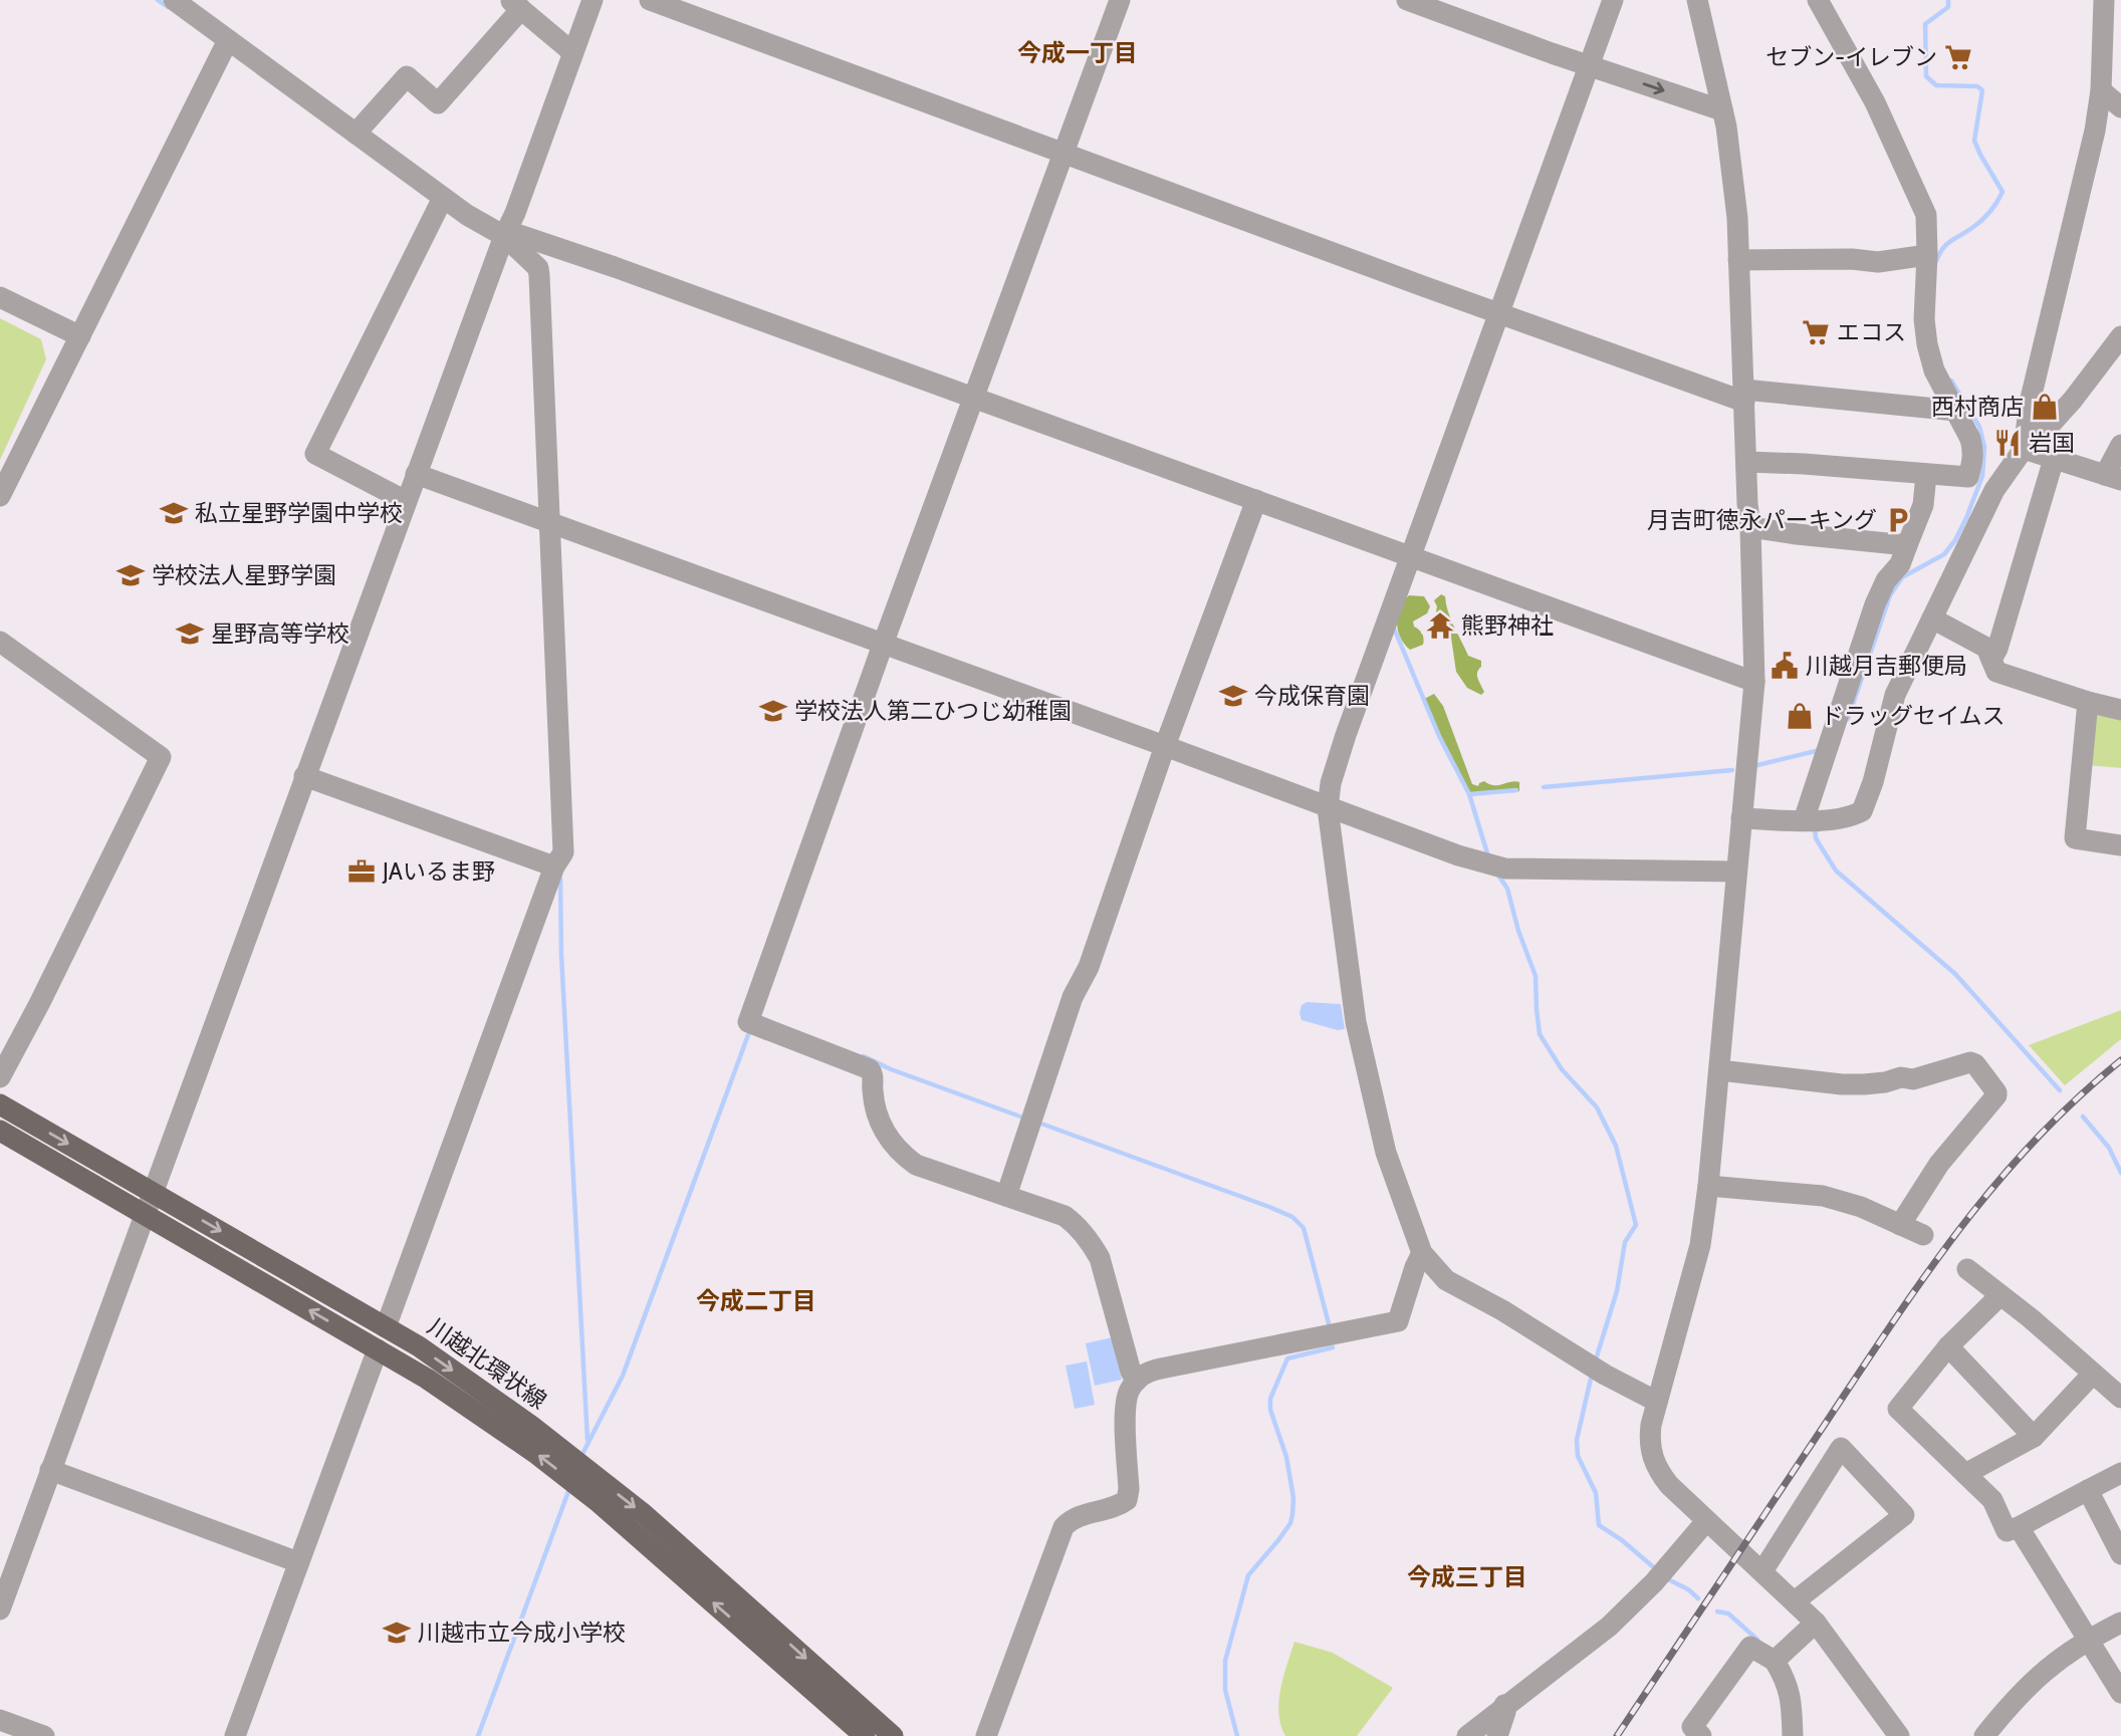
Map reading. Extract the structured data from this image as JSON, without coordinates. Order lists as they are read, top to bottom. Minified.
{"streets":{"main road":["川越北環状線"]},"districts":["今成一丁目","今成二丁目","今成三丁目"],"places":{"supermarket":["セブン-イレブン","エコス"],"shop":["西村商店","ドラッグセイムス"],"restaurant":["岩国"],"school or university":["私立星野学園中学校","学校法人星野学園","星野高等学校","今成保育園","学校法人第二ひつじ幼稚園","川越市立今成小学校"],"parking":["月吉町徳永パーキング"],"temple":["熊野神社"],"public building":["川越月吉郵便局"],"office":["JAいるま野"]}}
